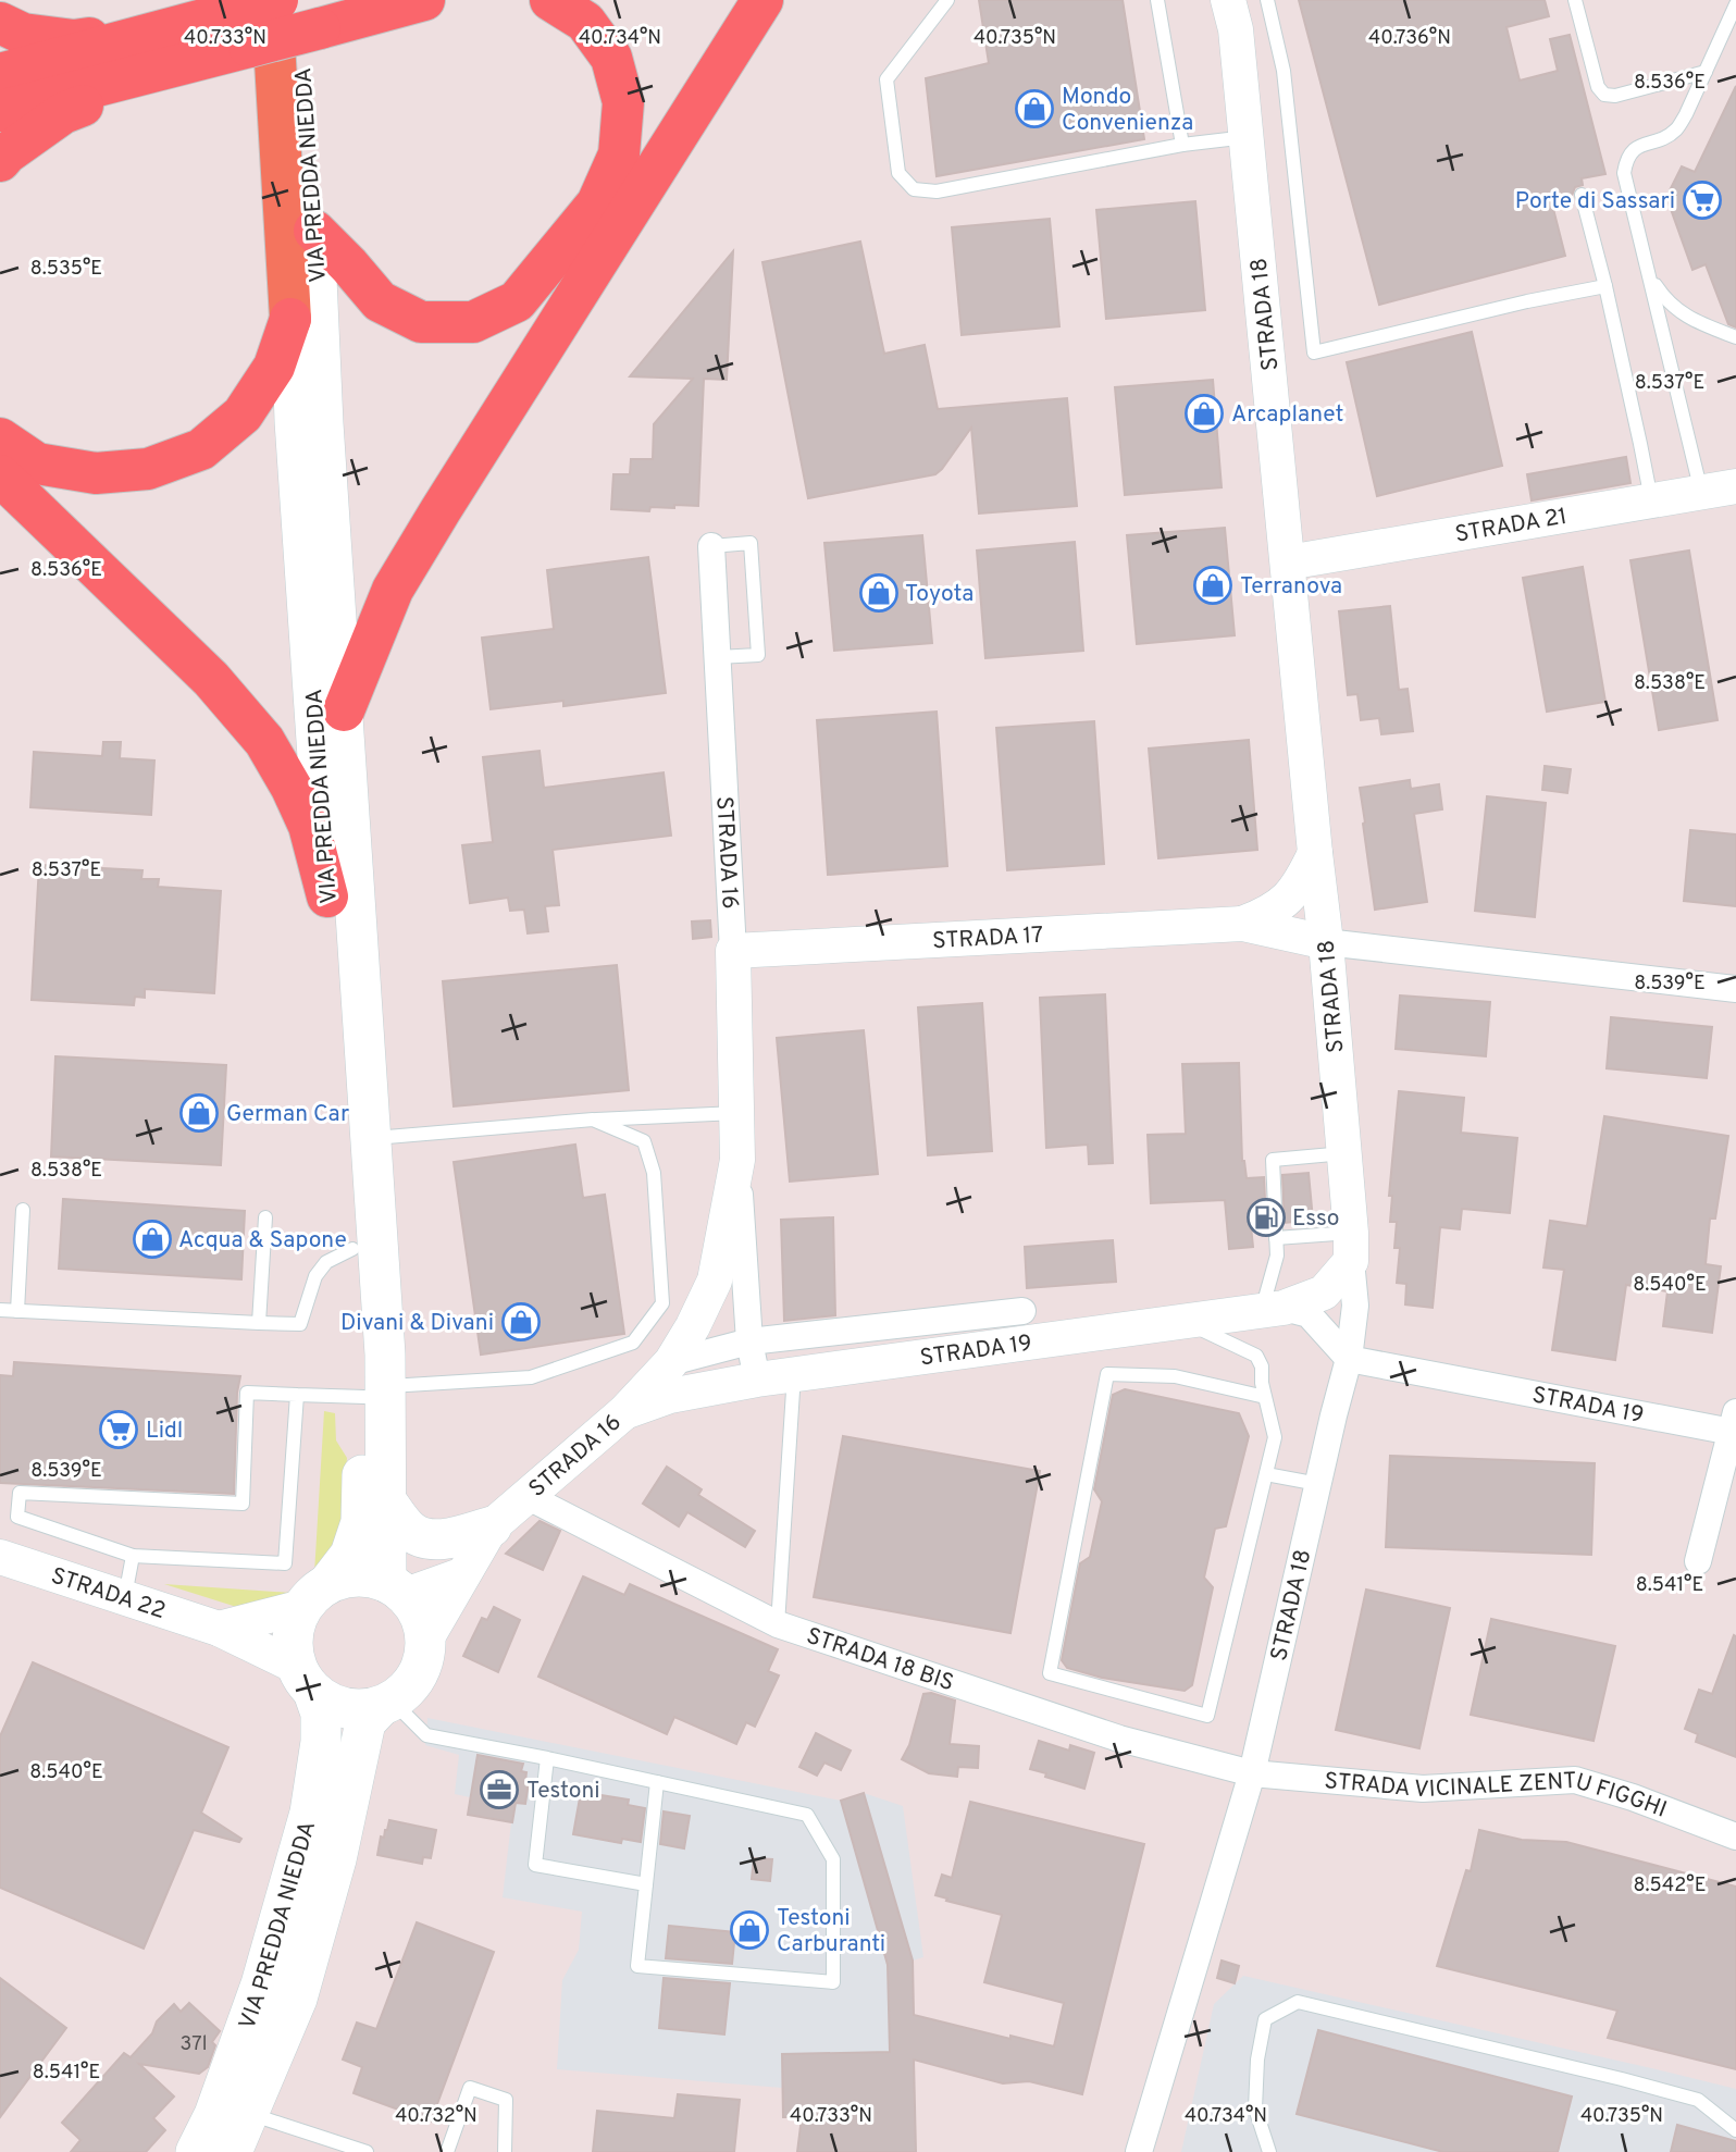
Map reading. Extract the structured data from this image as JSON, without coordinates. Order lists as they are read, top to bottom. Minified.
{"streets":{"main road":["VIA PREDDA NIEDDA"],"street":["STRADA 18","STRADA 21","STRADA 16","STRADA 17","STRADA 19","STRADA 22","STRADA 18 BIS","STRADA VICINALE ZENTU FIGGHI"]},"crossings":[["VIA PREDDA NIEDDA","STRADA 16"],["VIA PREDDA NIEDDA","STRADA 22"],["STRADA 18","STRADA 21"],["STRADA 18","STRADA 17"],["STRADA 18","STRADA 19"],["STRADA 18","STRADA 18 BIS"],["STRADA 18","STRADA VICINALE ZENTU FIGGHI"],["STRADA 16","STRADA 17"],["STRADA 16","STRADA 19"],["STRADA 16","STRADA 22"],["STRADA 16","STRADA 18 BIS"],["STRADA 18 BIS","STRADA VICINALE ZENTU FIGGHI"]],"places":{"shop":["Mondo Convenienza","Arcaplanet","Terranova","Toyota","German Car","Acqua & Sapone","Divani & Divani","Testoni Carburanti"],"supermarket":["Porte di Sassari","Lidl"],"fuel station":["Esso"],"office":["Testoni"]},"house_numbers":["37l"],"coordinates":["40.733°N","40.734°N","40.735°N","40.736°N","8.536°E","8.535°E","8.537°E","8.538°E","8.539°E","8.540°E","8.541°E","8.542°E","40.732°N"]}
